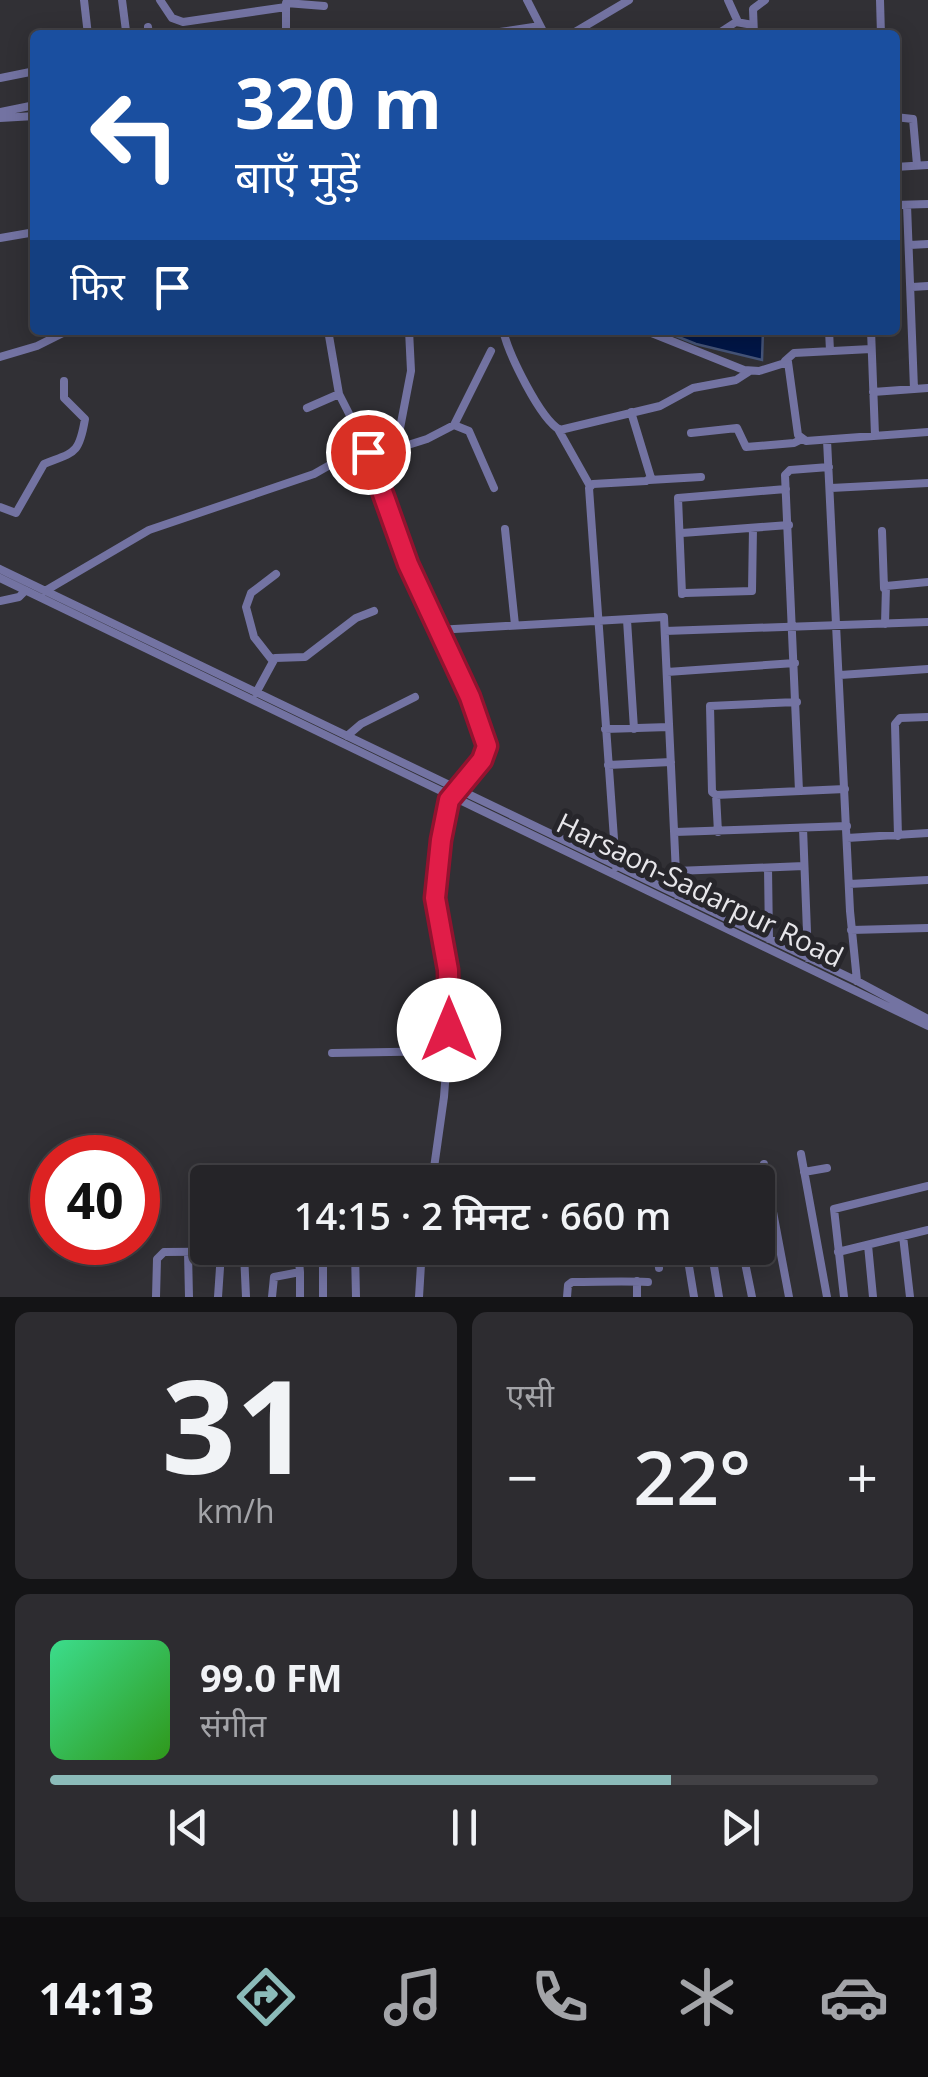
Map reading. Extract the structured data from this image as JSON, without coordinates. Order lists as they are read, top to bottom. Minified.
{"streets":{"street":["Harsaon-Sadarpur Road"]},"page":{"turn":["320 m","बाएँ मुड़ें"],"then":"फिर","limit":"40","trip":"14:15 · 2 मिनट · 660 m","tile":[["31","km/h"],"एसी"],"heat":["−","22°","+"],"song":["99.0 FM","संगीत"],"tabs":"14:13"}}
